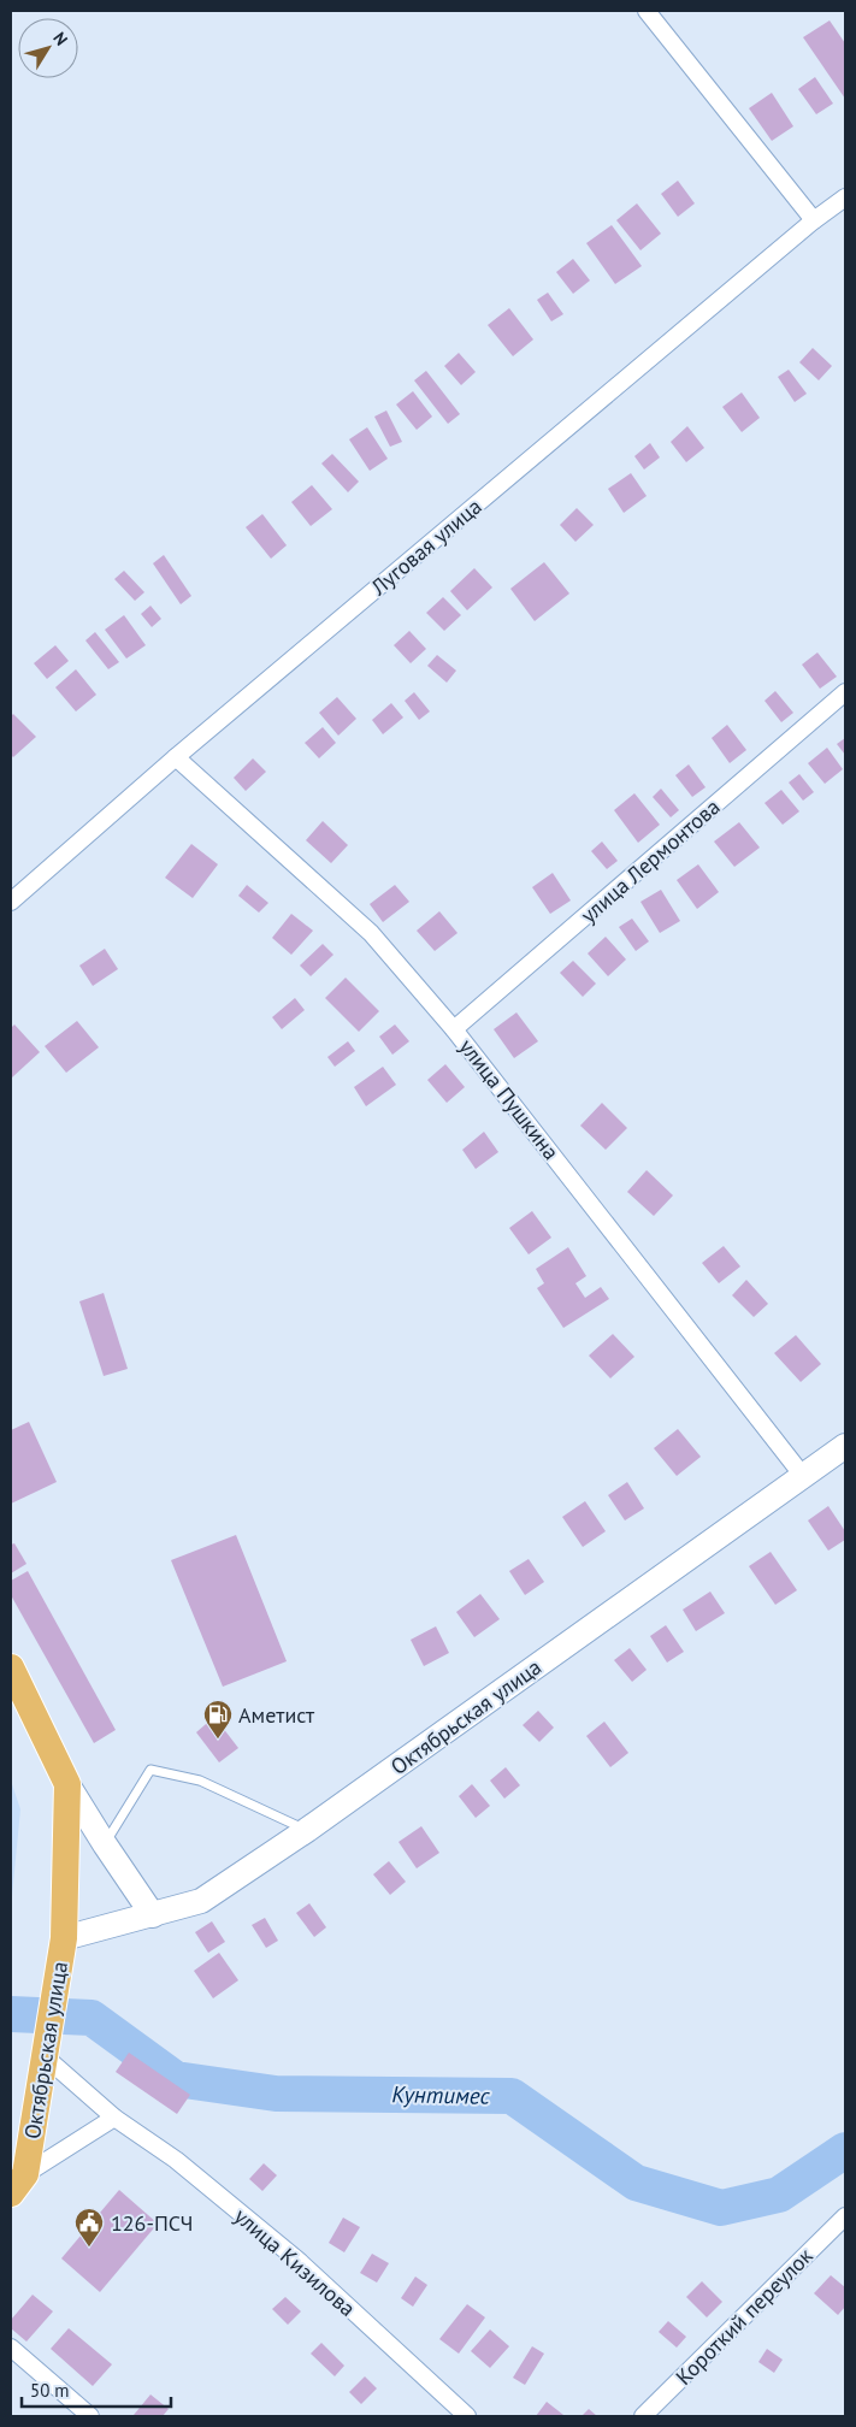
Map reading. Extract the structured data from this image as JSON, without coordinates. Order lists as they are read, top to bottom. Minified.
{"streets":{"main road":["Октябрьская улица"],"street":["Луговая улица","улица Лермонтова","улица Пушкина","улица Кизилова","Короткий переулок"]},"crossings":[["Луговая улица","улица Пушкина"],["улица Лермонтова","улица Пушкина"],["улица Пушкина","Октябрьская улица"],["Октябрьская улица","улица Кизилова"]],"water":["Кунтимес"],"places":{"fuel station":["Аметист"],"public building":["126-ПСЧ"]},"scale_bar":"50 m","north":"top right"}
